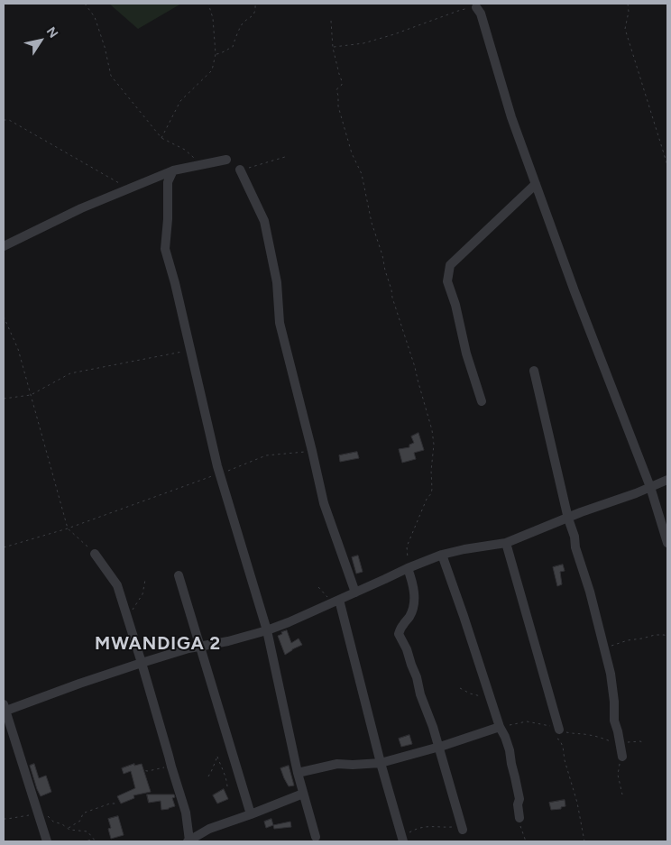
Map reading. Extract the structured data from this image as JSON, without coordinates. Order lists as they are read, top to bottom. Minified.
{"districts":["MWANDIGA 2"],"north":"top right"}
